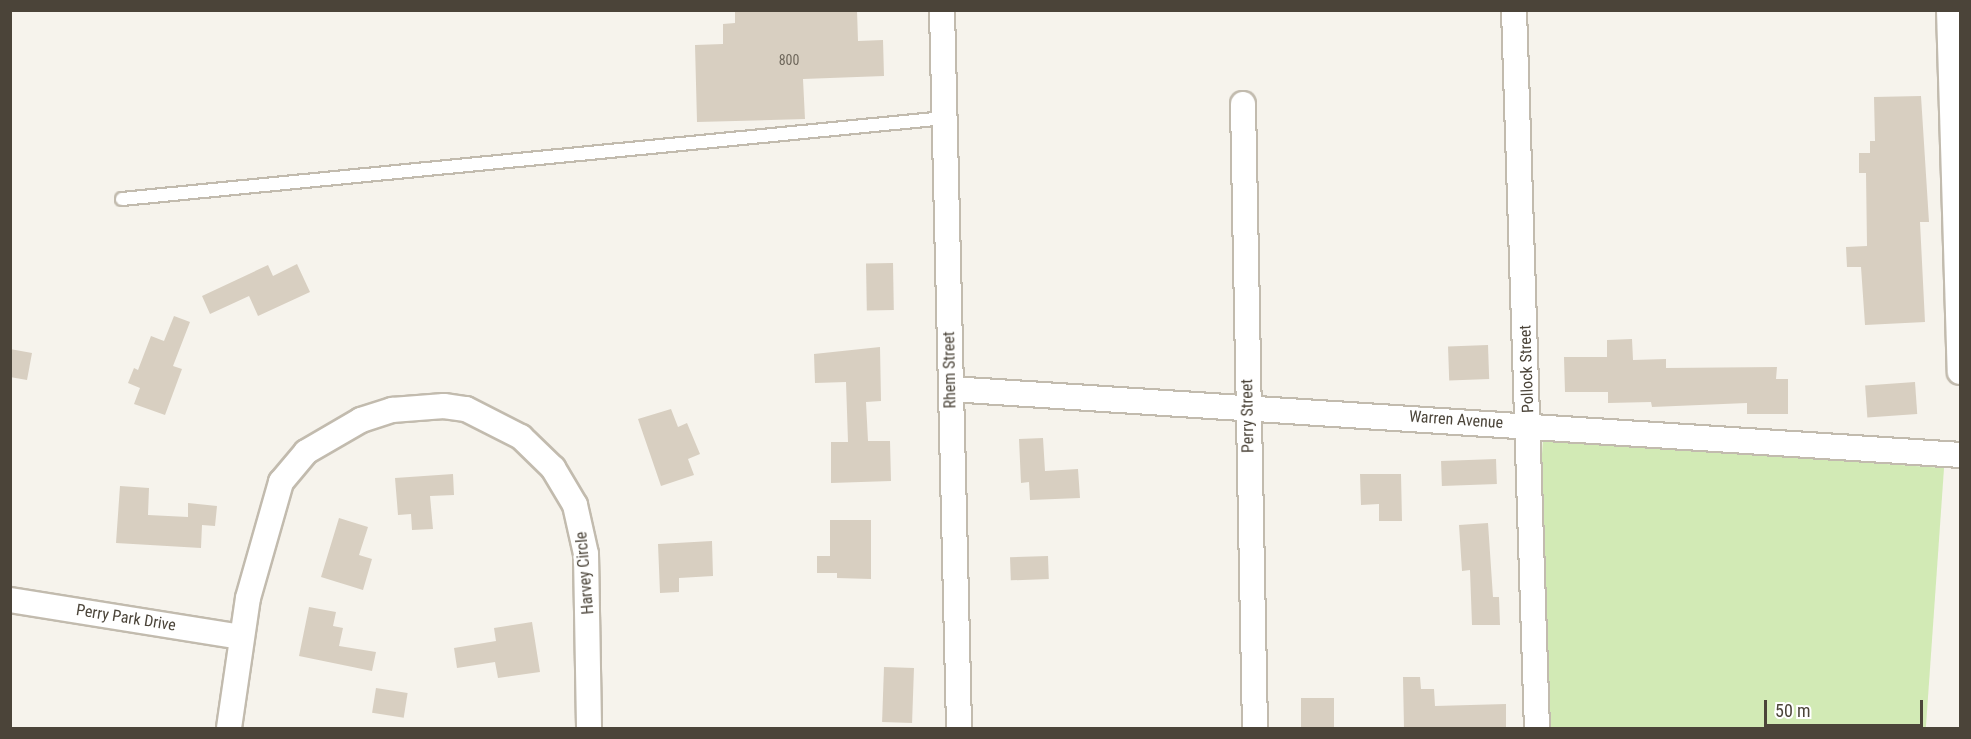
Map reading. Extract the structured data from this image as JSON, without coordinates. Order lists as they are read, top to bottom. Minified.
{"streets":{"street":["Pollock Street","Rhem Street","Perry Street","Warren Avenue","Harvey Circle","Perry Park Drive"]},"crossings":[["Pollock Street","Warren Avenue"],["Rhem Street","Warren Avenue"],["Perry Street","Warren Avenue"],["Harvey Circle","Perry Park Drive"]],"house_numbers":["800"],"scale_bar":"50 m"}
